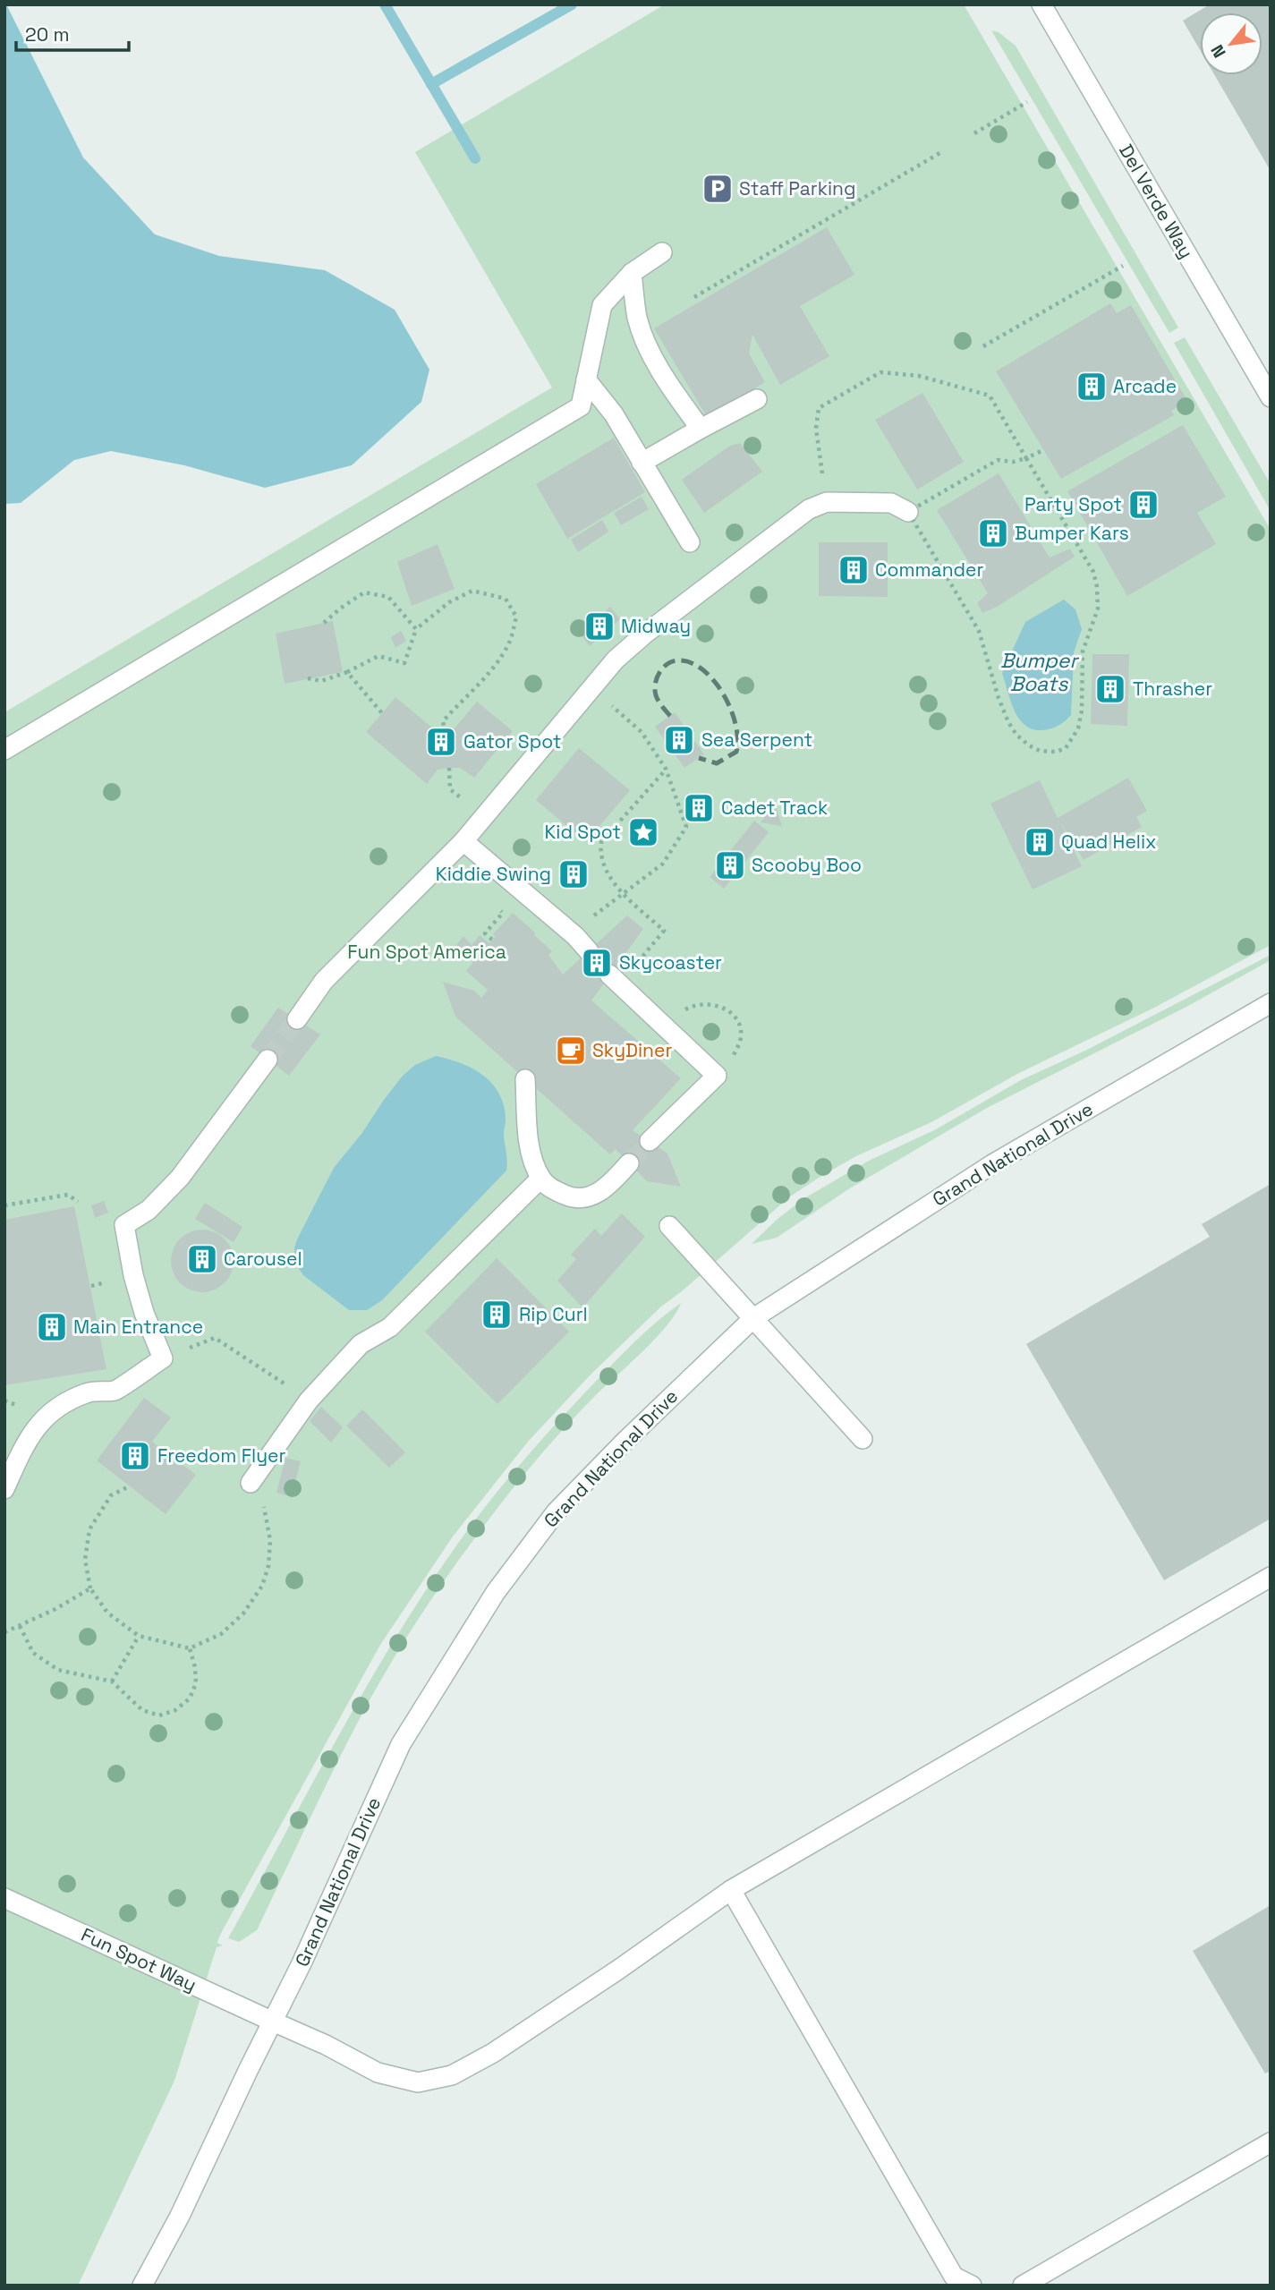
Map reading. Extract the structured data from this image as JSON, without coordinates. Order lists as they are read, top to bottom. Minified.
{"streets":{"street":["Del Verde Way","Grand National Drive","Fun Spot Way"]},"crossings":[["Grand National Drive","Fun Spot Way"]],"water":["Bumper Boats"],"parks":["Fun Spot America"],"places":{"parking":["Staff Parking"],"building":["Arcade","Party Spot","Bumper Kars","Commander","Midway","Thrasher","Sea Serpent","Gator Spot","Cadet Track","Quad Helix","Scooby Boo","Kiddie Swing","Skycoaster","Carousel","Rip Curl","Main Entrance","Freedom Flyer"],"place":["Kid Spot"],"cafe":["SkyDiner"]},"scale_bar":"20 m","north":"bottom left"}
